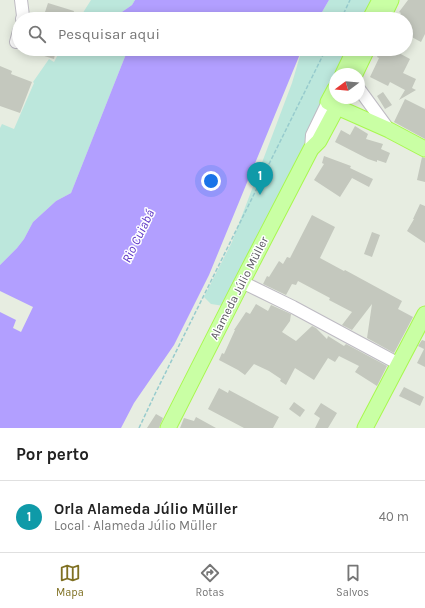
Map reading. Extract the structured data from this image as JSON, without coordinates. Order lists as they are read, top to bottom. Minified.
{"streets":{"main road":["Alameda Júlio Müller"]},"water":["Rio Cuiabá"],"north":"left","page":{"search":"Pesquisar aqui","pins":"1","heading":"Por perto","list":[{"mark":"1","name":"Orla Alameda Júlio Müller","note":"Local · Alameda Júlio Müller","value":"40 m"}],"nav":["Mapa","Rotas","Salvos"]}}
